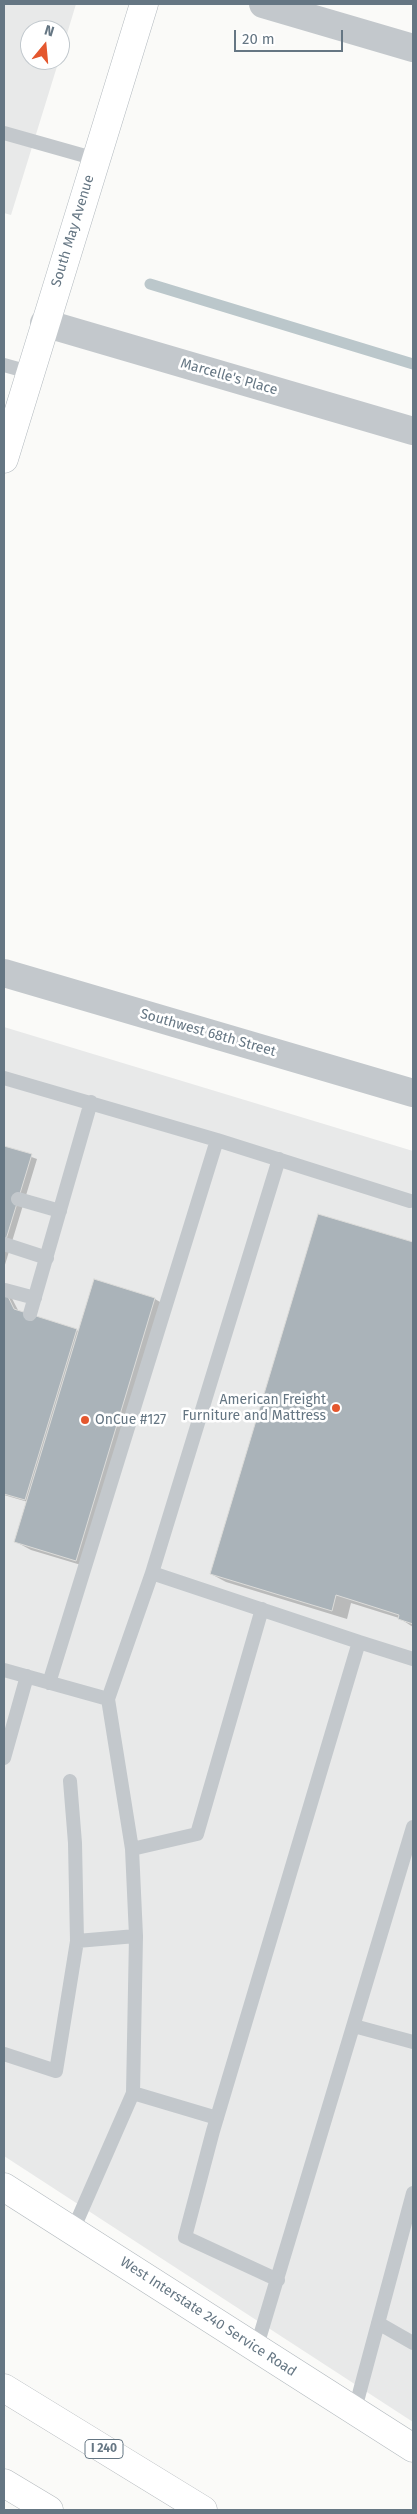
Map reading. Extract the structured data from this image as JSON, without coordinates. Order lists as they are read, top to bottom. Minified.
{"streets":{"main road":["South May Avenue","West Interstate 240 Service Road","I 240"],"street":["Marcelle's Place","Southwest 68th Street"]},"crossings":[["South May Avenue","Marcelle's Place"]],"places":["American Freight Furniture and Mattress","OnCue #127"],"scale_bar":"20 m","north":"top"}
